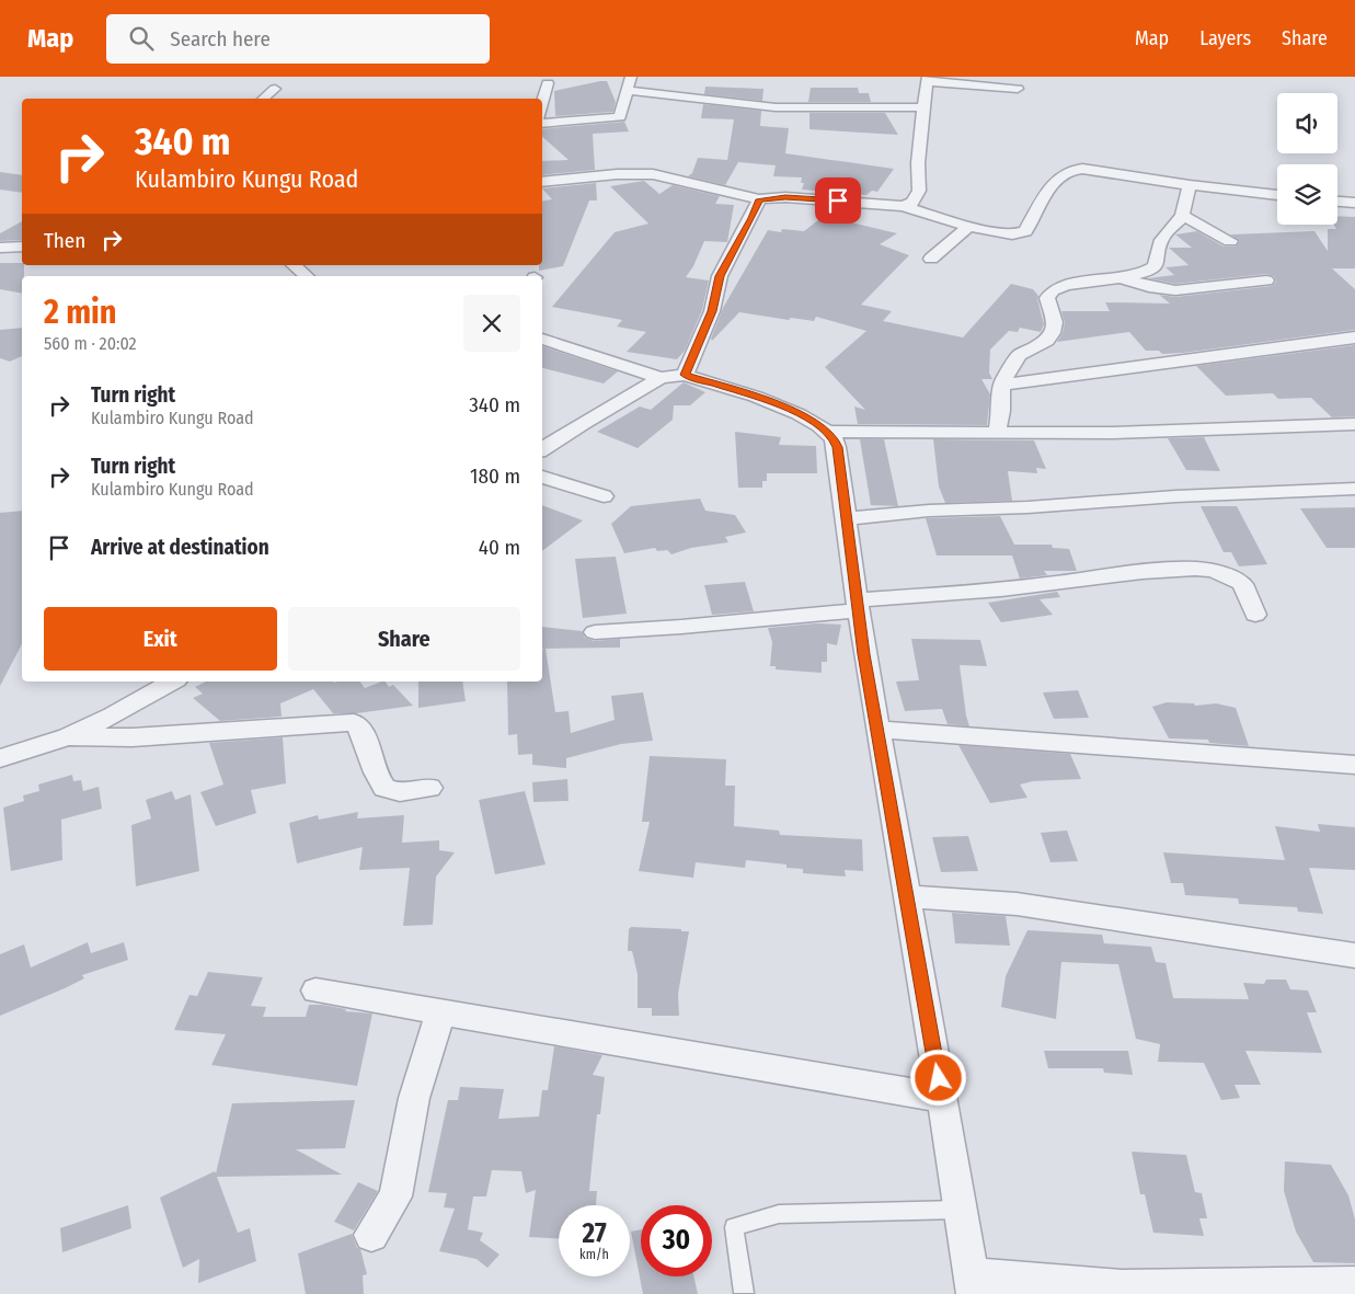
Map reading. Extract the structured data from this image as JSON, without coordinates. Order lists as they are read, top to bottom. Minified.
{"page":{"header":"Map","search":"Search here","nav":["Map","Layers","Share"],"turn":["340 m","Kulambiro Kungu Road"],"then":"Then","heading":["2 min","560 m · 20:02"],"list":[{"name":"Turn right","note":"Kulambiro Kungu Road","value":"340 m"},{"name":"Turn right","note":"Kulambiro Kungu Road","value":"180 m"},{"name":"Arrive at destination","value":"40 m"}],"buttons":["Exit","Share"],"speed":"27 km/h","limit":"30"}}
